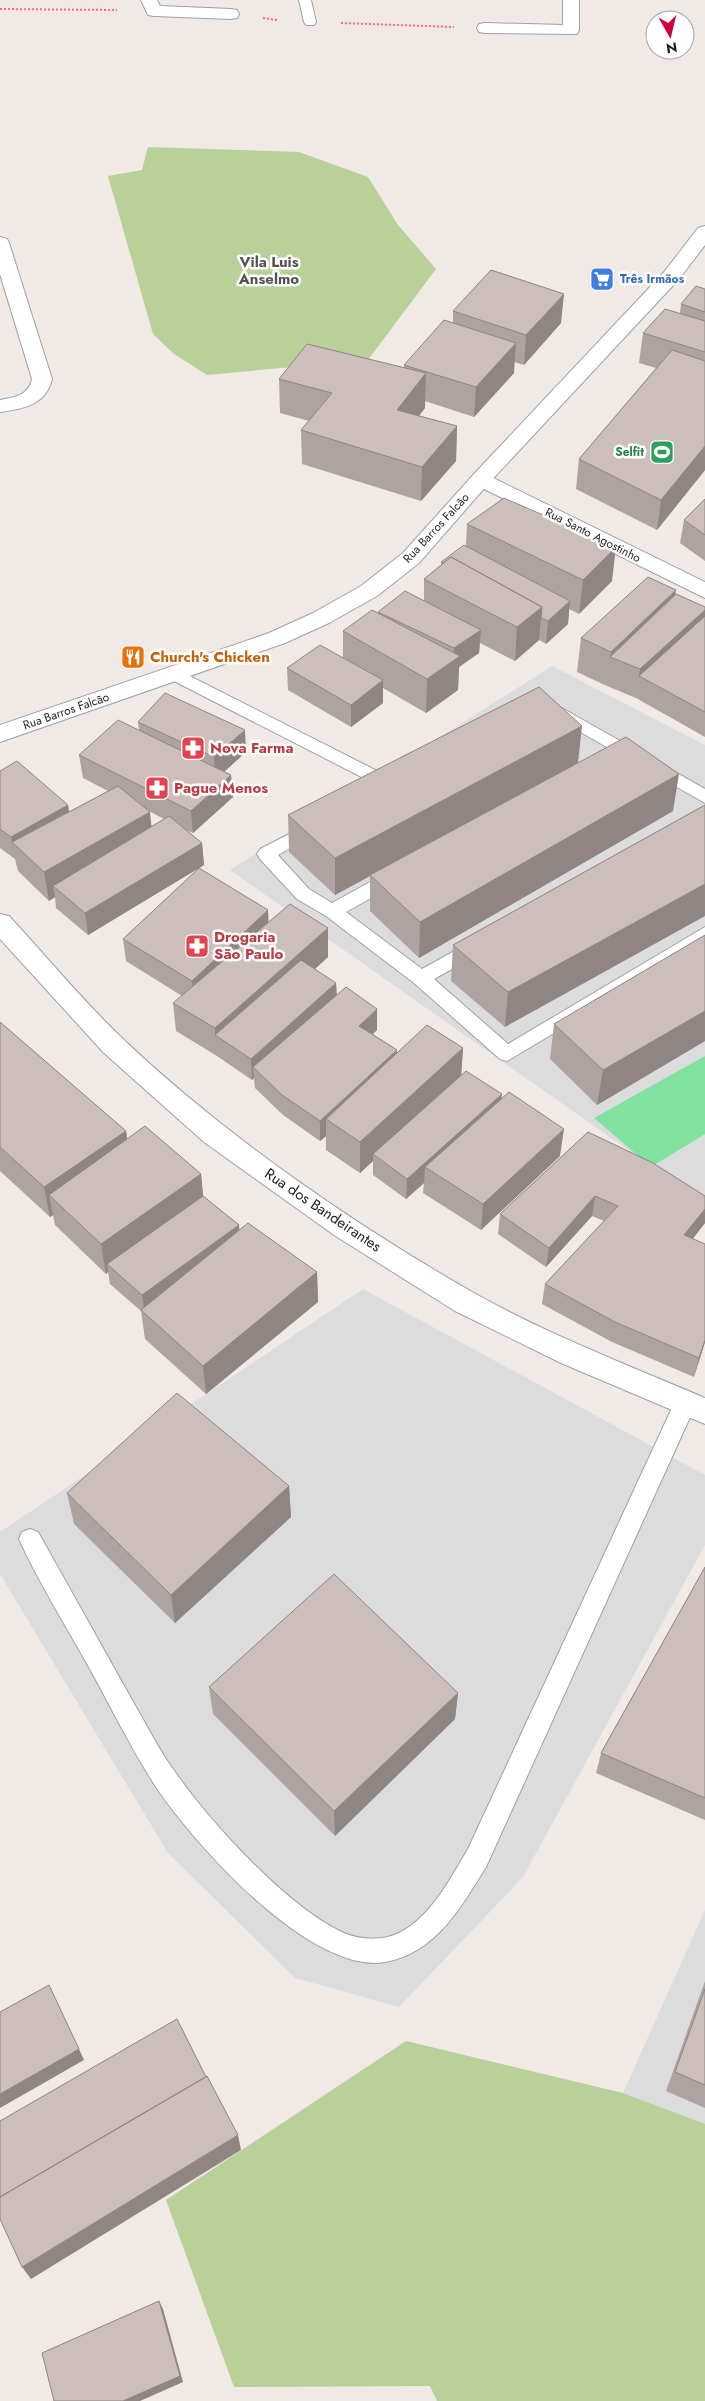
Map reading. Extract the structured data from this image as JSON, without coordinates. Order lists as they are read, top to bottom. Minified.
{"streets":{"street":["Rua Barros Falcão","Rua Santo Agostinho","Rua dos Bandeirantes"]},"crossings":[["Rua Barros Falcão","Rua Santo Agostinho"]],"districts":["Vila Luis Anselmo"],"places":{"supermarket":["Três Irmãos"],"sports":["Selfit"],"restaurant":["Church's Chicken"],"pharmacy":["Nova Farma","Pague Menos","Drogaria São Paulo"]},"north":"bottom"}
